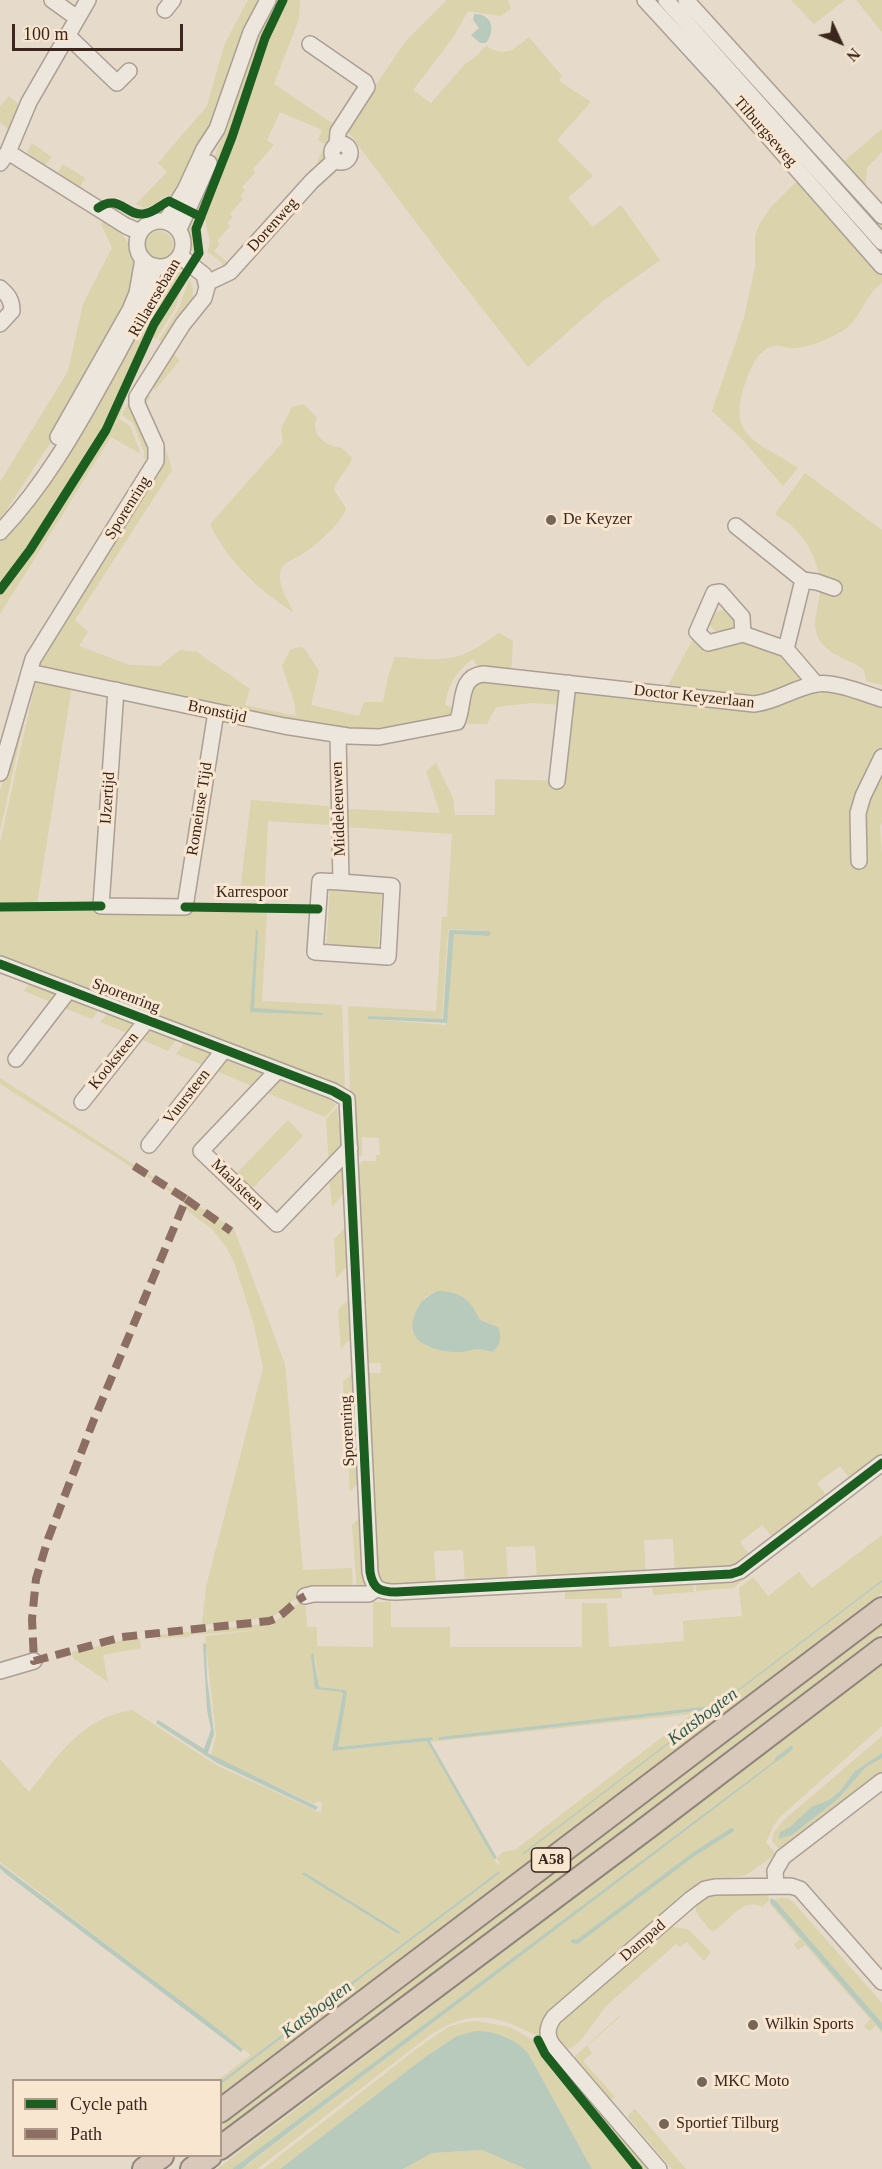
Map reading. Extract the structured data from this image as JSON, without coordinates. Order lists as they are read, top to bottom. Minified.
{"streets":{"highway":["A58"],"street":["Tilburgseweg","Dorenweg","Rillaersebaan","Sporenring","Doctor Keyzerlaan","Bronstijd","IJzertijd","Romeinse Tijd","Middeleeuwen","Kooksteen","Vuursteen","Maalsteen","Dampad"],"cycle path":["Karrespoor"]},"crossings":[["Dorenweg","Sporenring"],["Sporenring","Bronstijd"],["Sporenring","Kooksteen"],["Sporenring","Vuursteen"],["Sporenring","Maalsteen"],["Doctor Keyzerlaan","Bronstijd"],["Bronstijd","IJzertijd"],["Bronstijd","Romeinse Tijd"],["Bronstijd","Middeleeuwen"],["IJzertijd","Romeinse Tijd"]],"water":["Katsbogten"],"places":["De Keyzer","Wilkin Sports","MKC Moto","Sportief Tilburg"],"legend":["Cycle path","Path"],"scale_bar":"100 m","north":"bottom right"}
